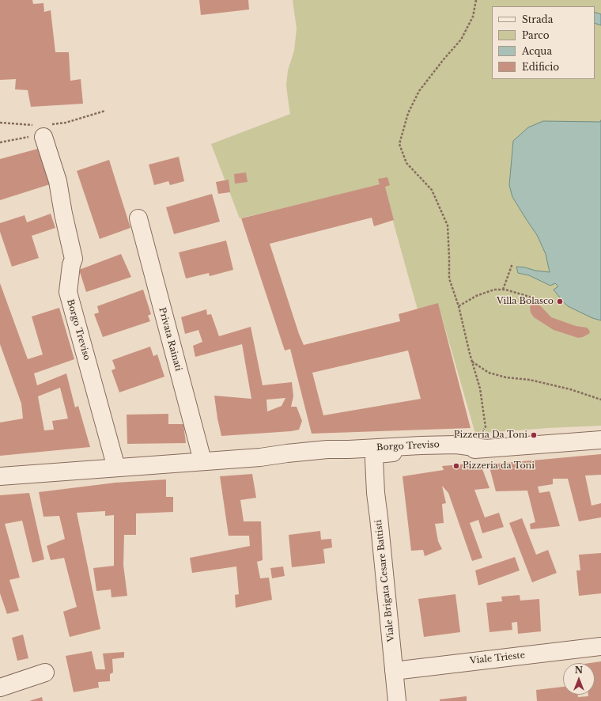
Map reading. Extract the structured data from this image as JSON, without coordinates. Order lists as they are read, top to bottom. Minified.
{"streets":{"street":["Borgo Treviso","Privata Rainati","Viale Brigata Cesare Battisti","Viale Trieste"]},"crossings":[["Borgo Treviso","Privata Rainati"],["Borgo Treviso","Viale Brigata Cesare Battisti"],["Viale Brigata Cesare Battisti","Viale Trieste"]],"places":["Villa Bolasco","Pizzeria Da Toni","Pizzeria da Toni"],"legend":["Strada","Parco","Acqua","Edificio"],"north":"top"}
